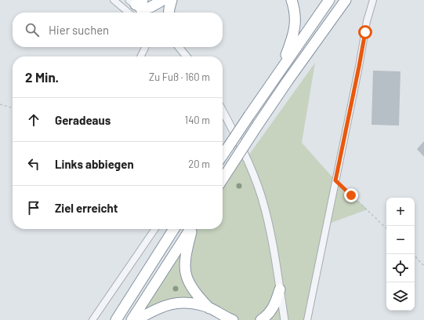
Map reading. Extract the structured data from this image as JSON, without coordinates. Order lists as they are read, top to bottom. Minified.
{"page":{"search":"Hier suchen","heading":["2 Min.","Zu Fuß · 160 m"],"list":[["Geradeaus","140 m"],["Links abbiegen","20 m"],"Ziel erreicht"],"map_buttons":["+","−"]}}
